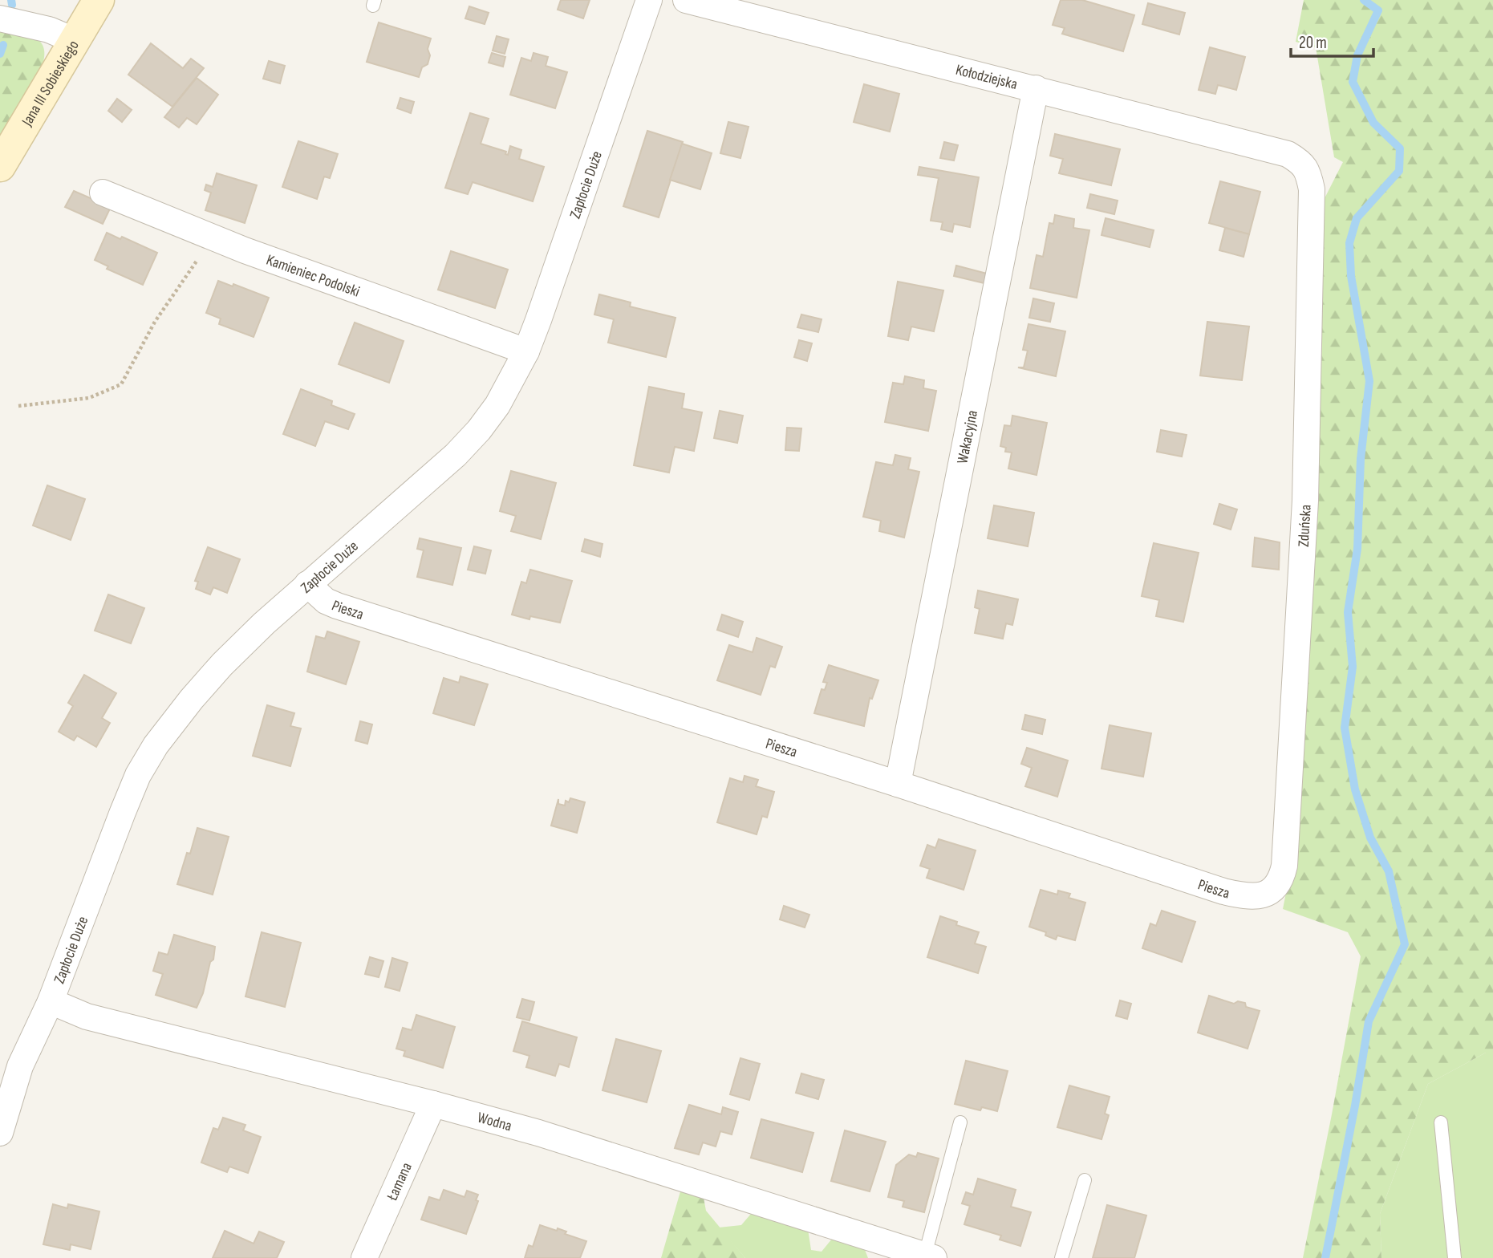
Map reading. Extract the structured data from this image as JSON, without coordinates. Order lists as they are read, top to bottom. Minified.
{"streets":{"street":["Kołodziejska","Jana III Sobieskiego","Zapłocie Duże","Kamieniec Podolski","Wakacyjna","Zduńska","Piesza","Wodna","Łamana"]},"crossings":[["Kołodziejska","Wakacyjna"],["Kołodziejska","Zduńska"],["Zapłocie Duże","Kamieniec Podolski"],["Zapłocie Duże","Piesza"],["Zapłocie Duże","Wodna"],["Wakacyjna","Piesza"],["Zduńska","Piesza"],["Wodna","Łamana"]],"scale_bar":"20 m"}
